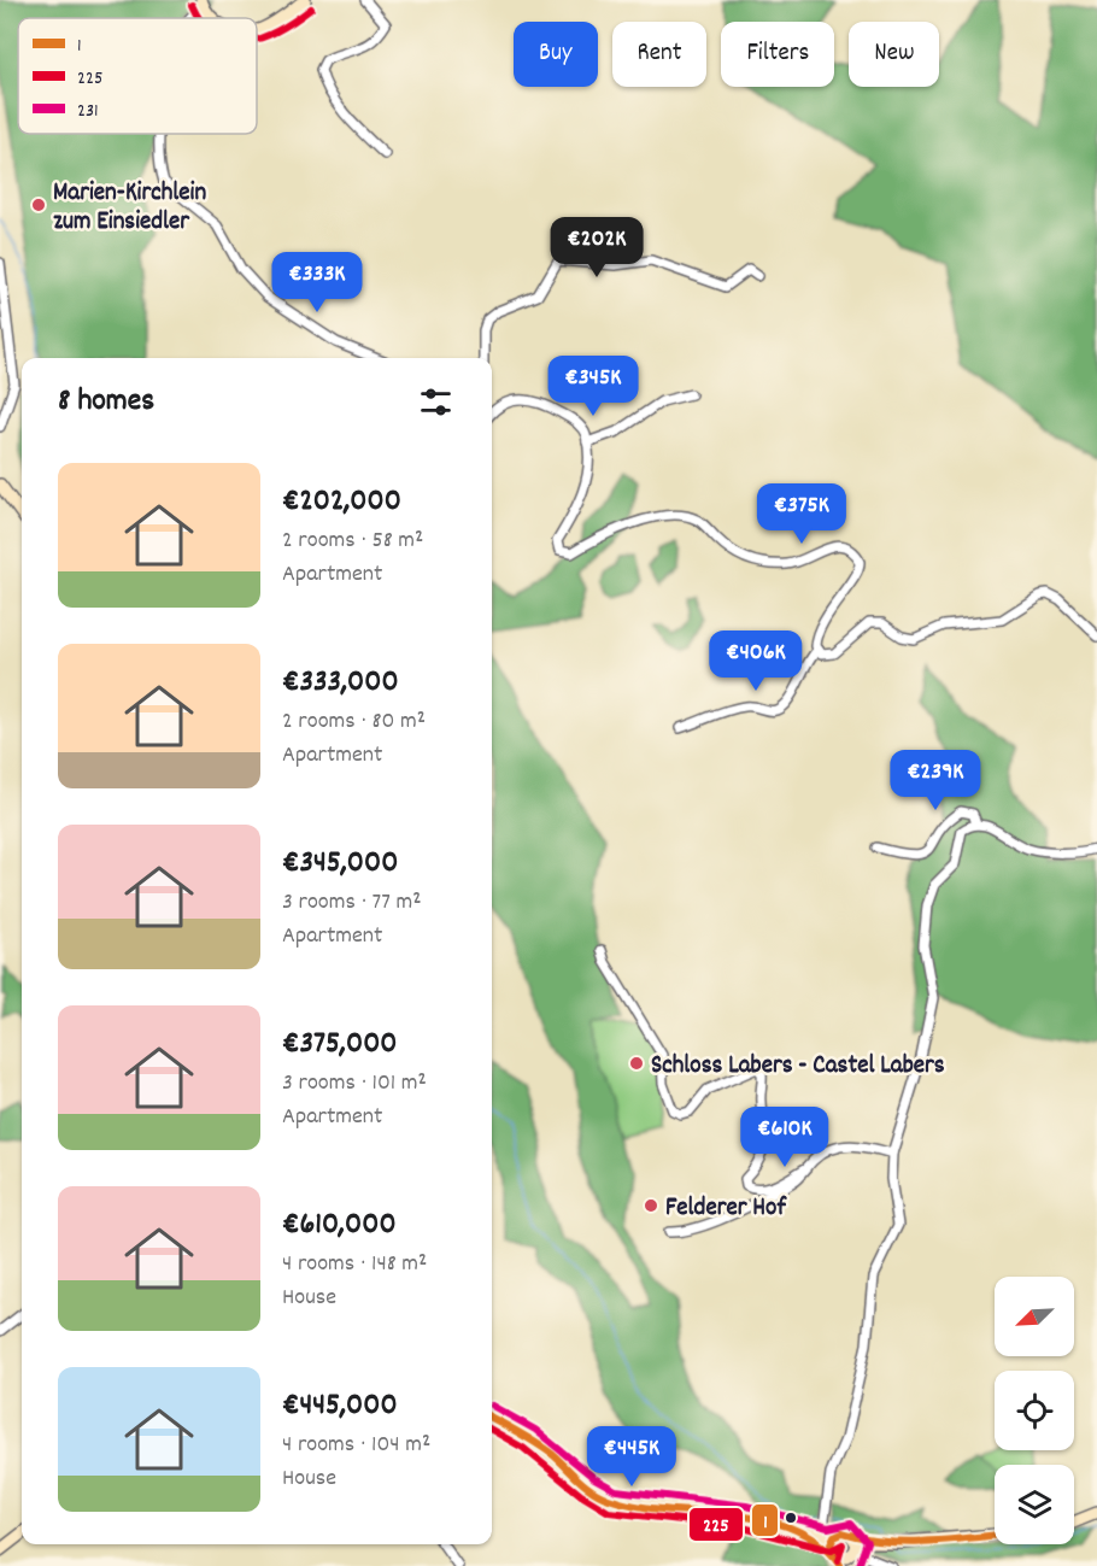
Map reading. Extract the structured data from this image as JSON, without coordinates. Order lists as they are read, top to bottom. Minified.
{"places":["Marien-Kirchlein zum Einsiedler","Schloss Labers - Castel Labers","Felderer Hof"],"lines":["transit line 225","transit line 231","transit line 1"],"legend":["1","225","231"],"north":"bottom left","page":{"chip":["Buy","Rent","Filters","New"],"price":["€202K","€333K","€345K","€375K","€406K","€239K","€610K","€445K"],"heading":"8 homes","list":[{"name":"€202,000","note":"2 rooms · 58 m² · Apartment"},{"name":"€333,000","note":"2 rooms · 80 m² · Apartment"},{"name":"€345,000","note":"3 rooms · 77 m² · Apartment"},{"name":"€375,000","note":"3 rooms · 101 m² · Apartment"},{"name":"€610,000","note":"4 rooms · 148 m² · House"},{"name":"€445,000","note":"4 rooms · 104 m² · House"}]}}
